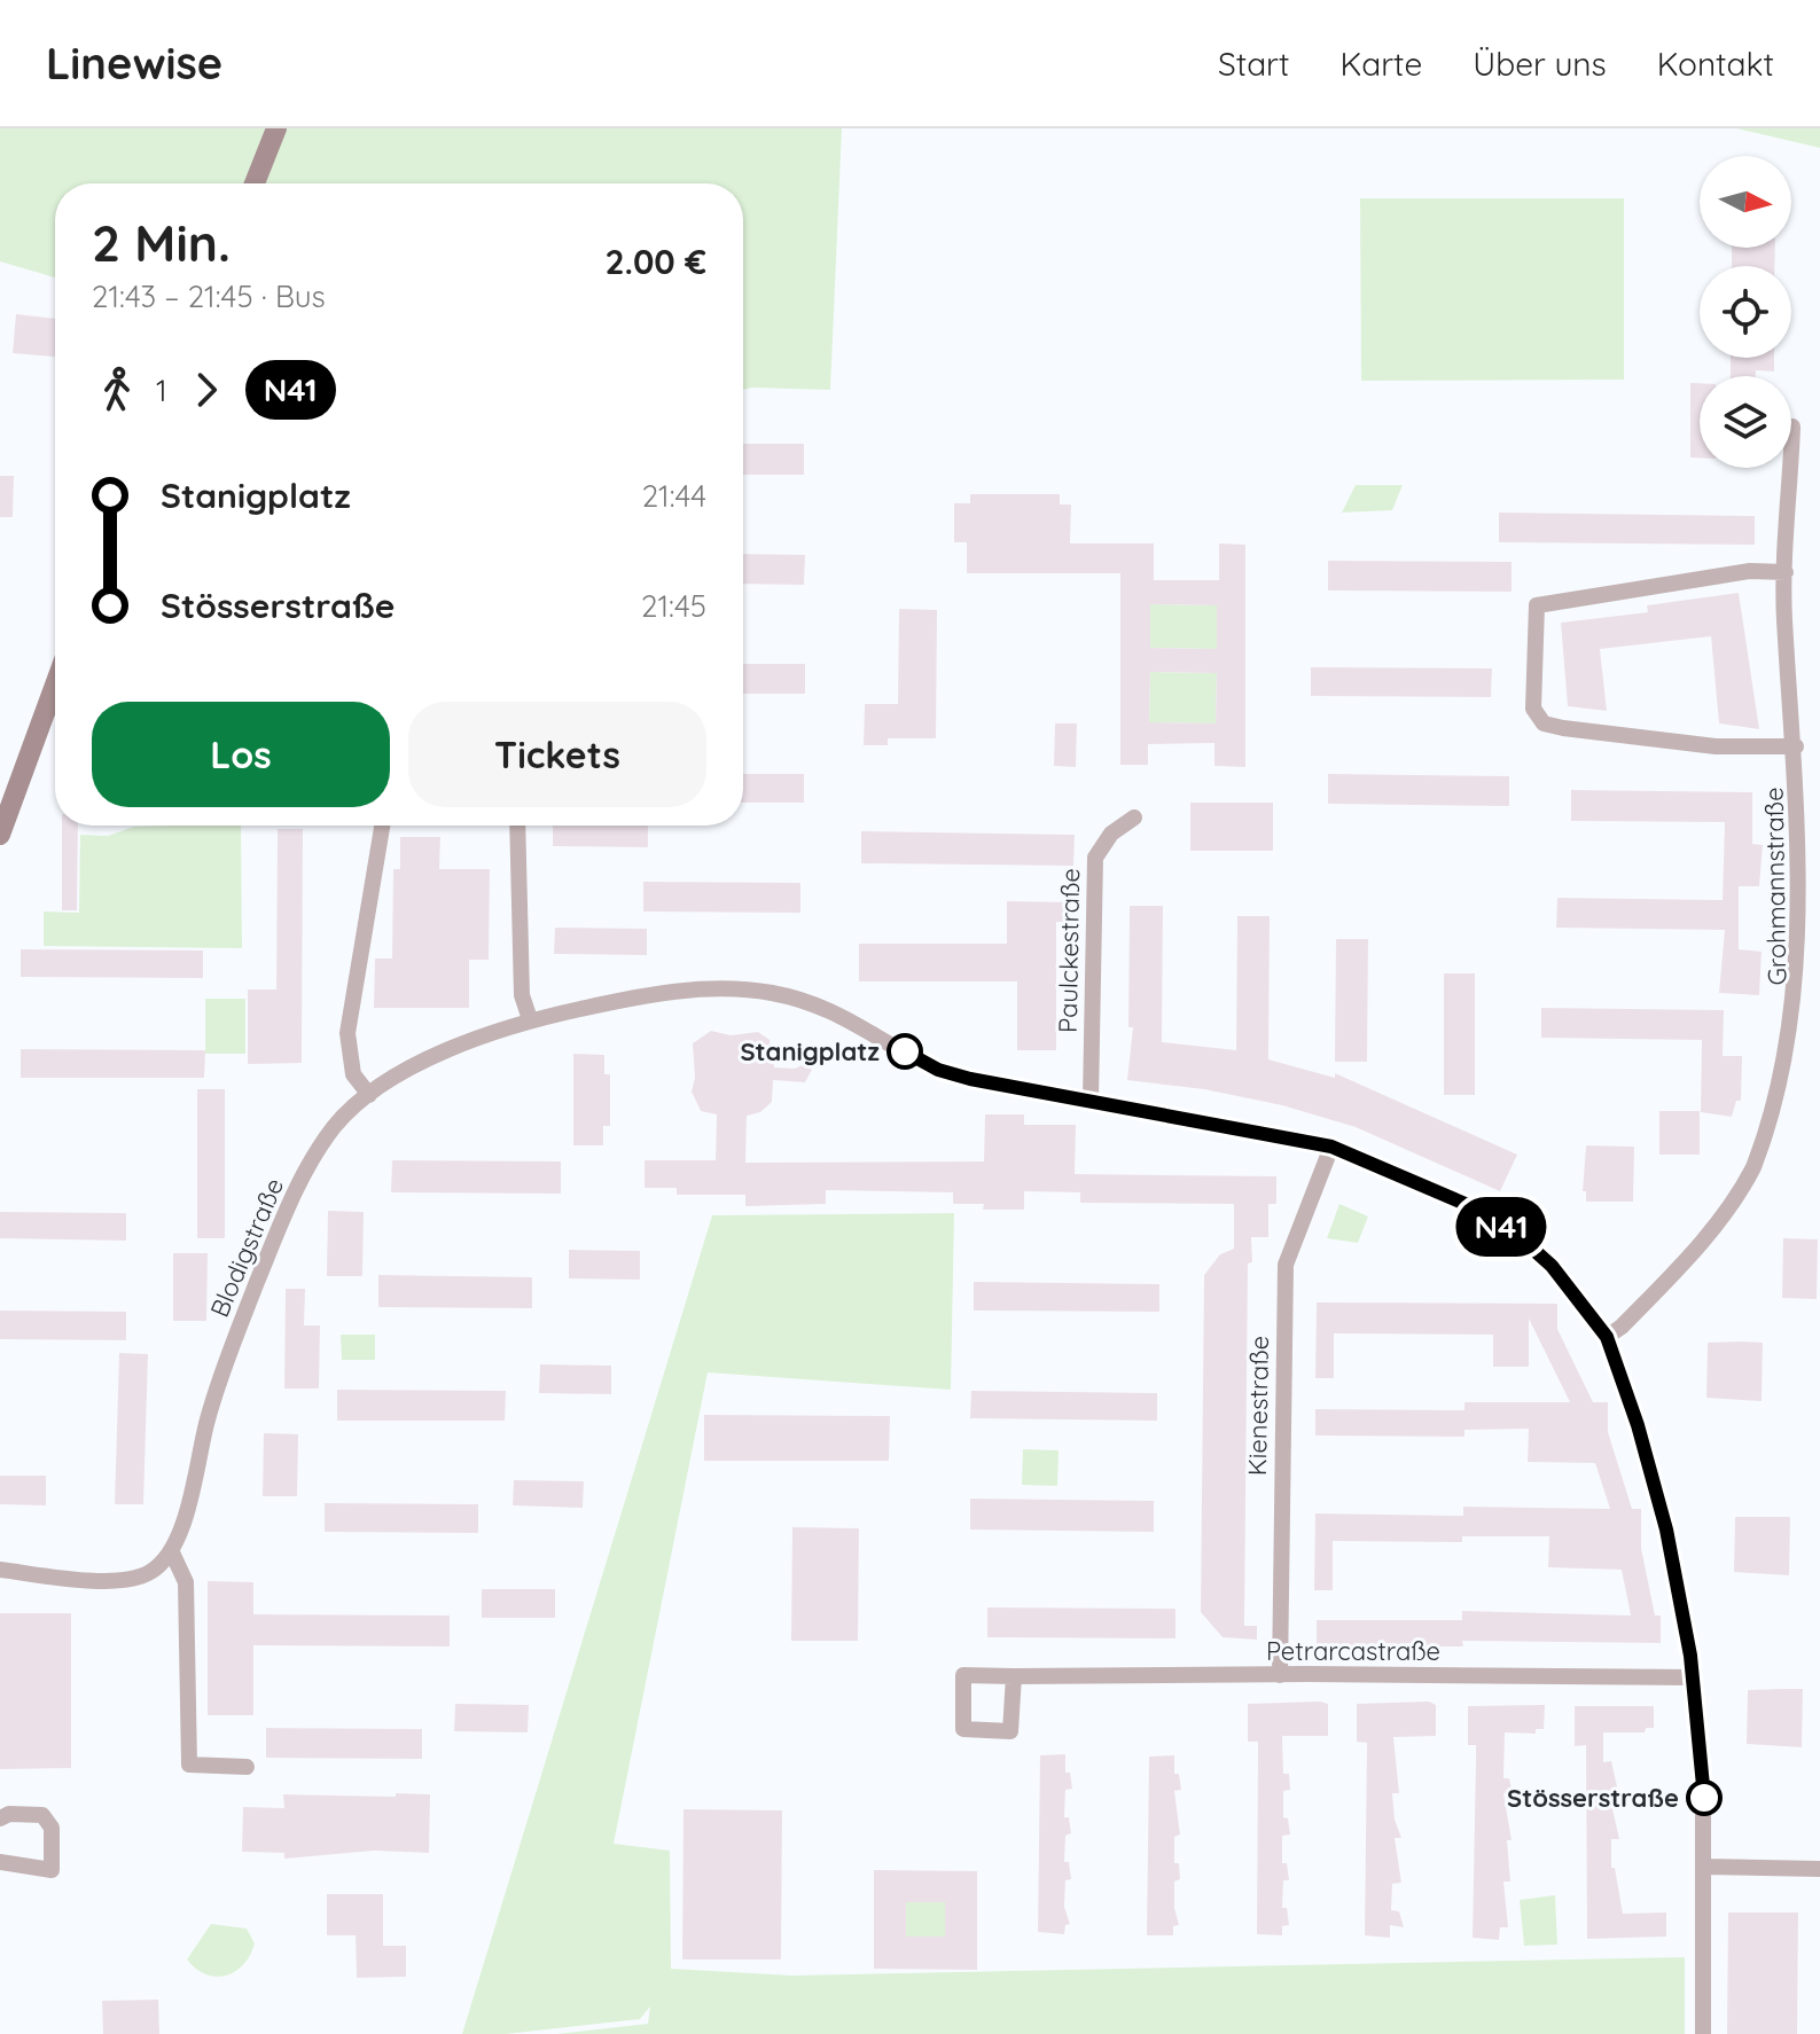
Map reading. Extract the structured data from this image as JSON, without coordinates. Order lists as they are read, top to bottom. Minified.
{"streets":{"street":["Grohmannstraße","Paulckestraße","Blodigstraße","Kienestraße","Petrarcastraße"]},"crossings":[["Paulckestraße","Blodigstraße"],["Kienestraße","Petrarcastraße"]],"places":["Stanigplatz","Stösserstraße"],"lines":["bus line N41"],"north":"right","page":{"header":"Linewise","nav":["Start","Karte","Über uns","Kontakt"],"on_map":"N41","heading":["2 Min.","21:43 – 21:45 · Bus","2.00 €"],"legs":["1","N41"],"list":[{"name":"Stanigplatz","value":"21:44"},{"name":"Stösserstraße","value":"21:45"}],"buttons":["Los","Tickets"]}}
